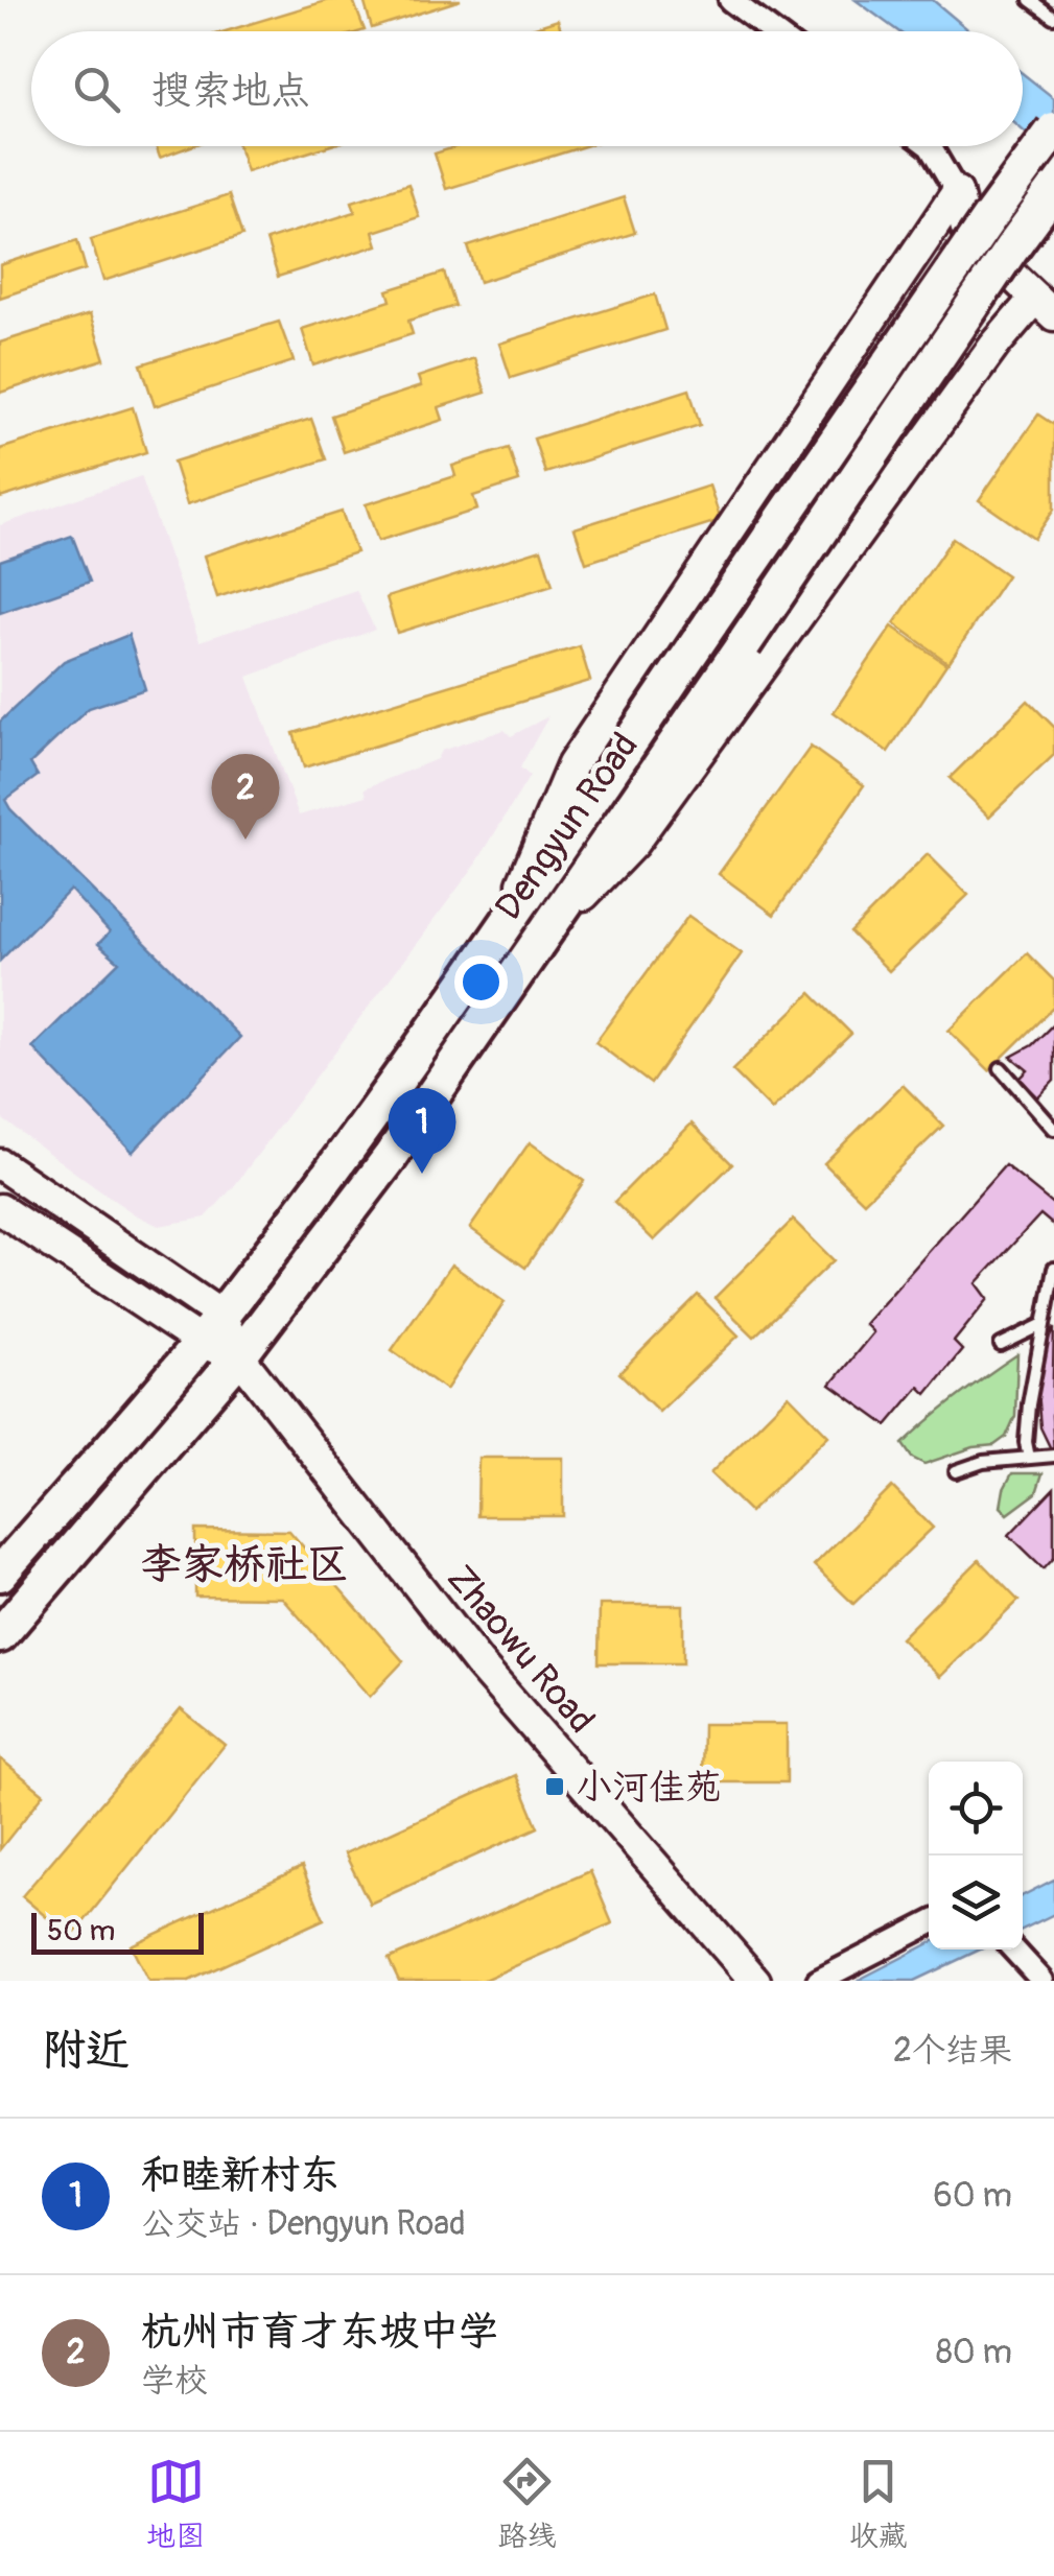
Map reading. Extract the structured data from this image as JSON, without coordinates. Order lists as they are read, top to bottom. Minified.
{"streets":{"main road":["Dengyun Road"],"street":["Zhaowu Road"]},"crossings":[["Dengyun Road","Zhaowu Road"]],"districts":["李家桥社区"],"places":{"transit":["小河佳苑"]},"scale_bar":"50 m","page":{"search":"搜索地点","pins":["2","1"],"scale":"50 m","heading":["附近","2个结果"],"list":[{"mark":"1","name":"和睦新村东","note":"公交站 · Dengyun Road","value":"60 m"},{"mark":"2","name":"杭州市育才东坡中学","note":"学校","value":"80 m"}],"nav":["地图","路线","收藏"]}}
